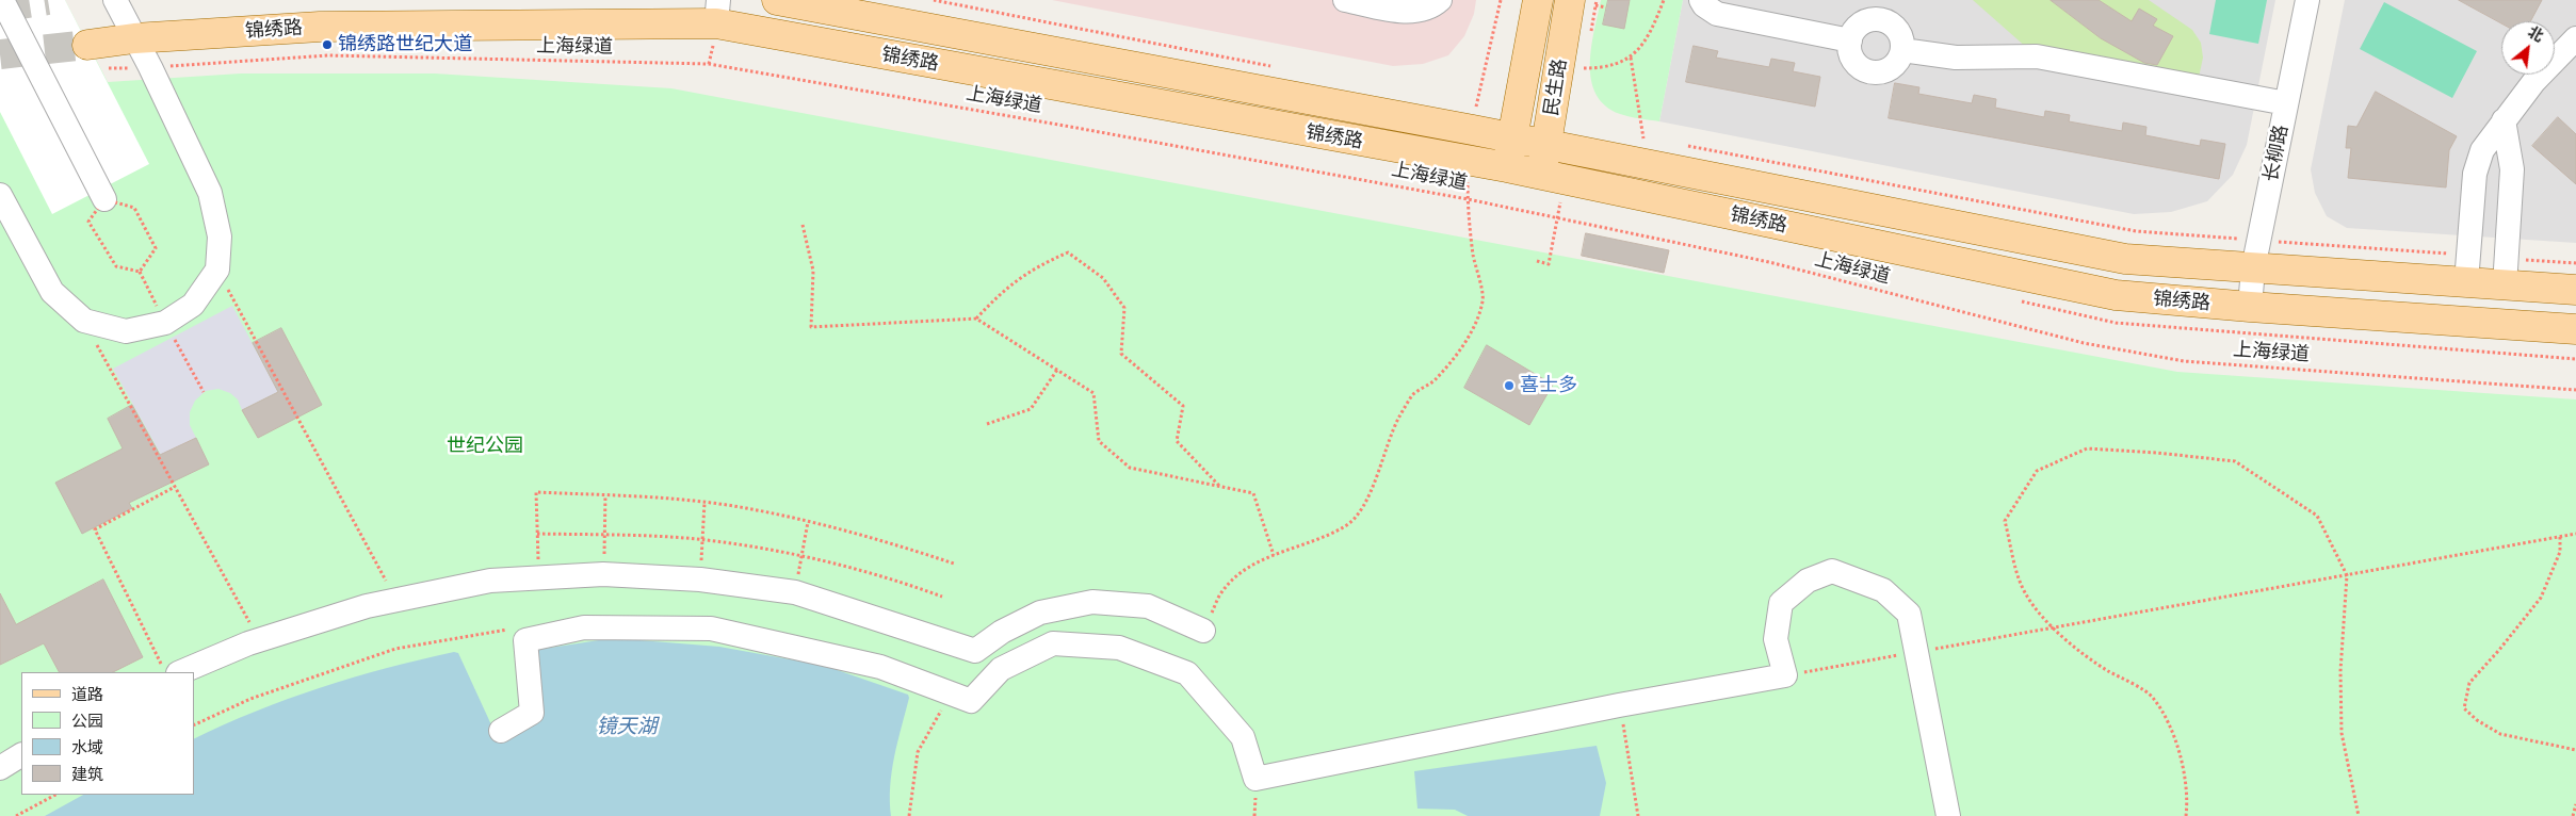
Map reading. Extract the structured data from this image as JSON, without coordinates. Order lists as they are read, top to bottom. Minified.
{"streets":{"main road":["锦绣路","民生路"],"street":["长柳路"],"path":["上海绿道"]},"crossings":[["锦绣路","民生路"],["锦绣路","长柳路"]],"water":["镜天湖"],"parks":["世纪公园"],"places":["锦绣路世纪大道","喜士多"],"legend":["道路","公园","水域","建筑"],"north":"top right"}
